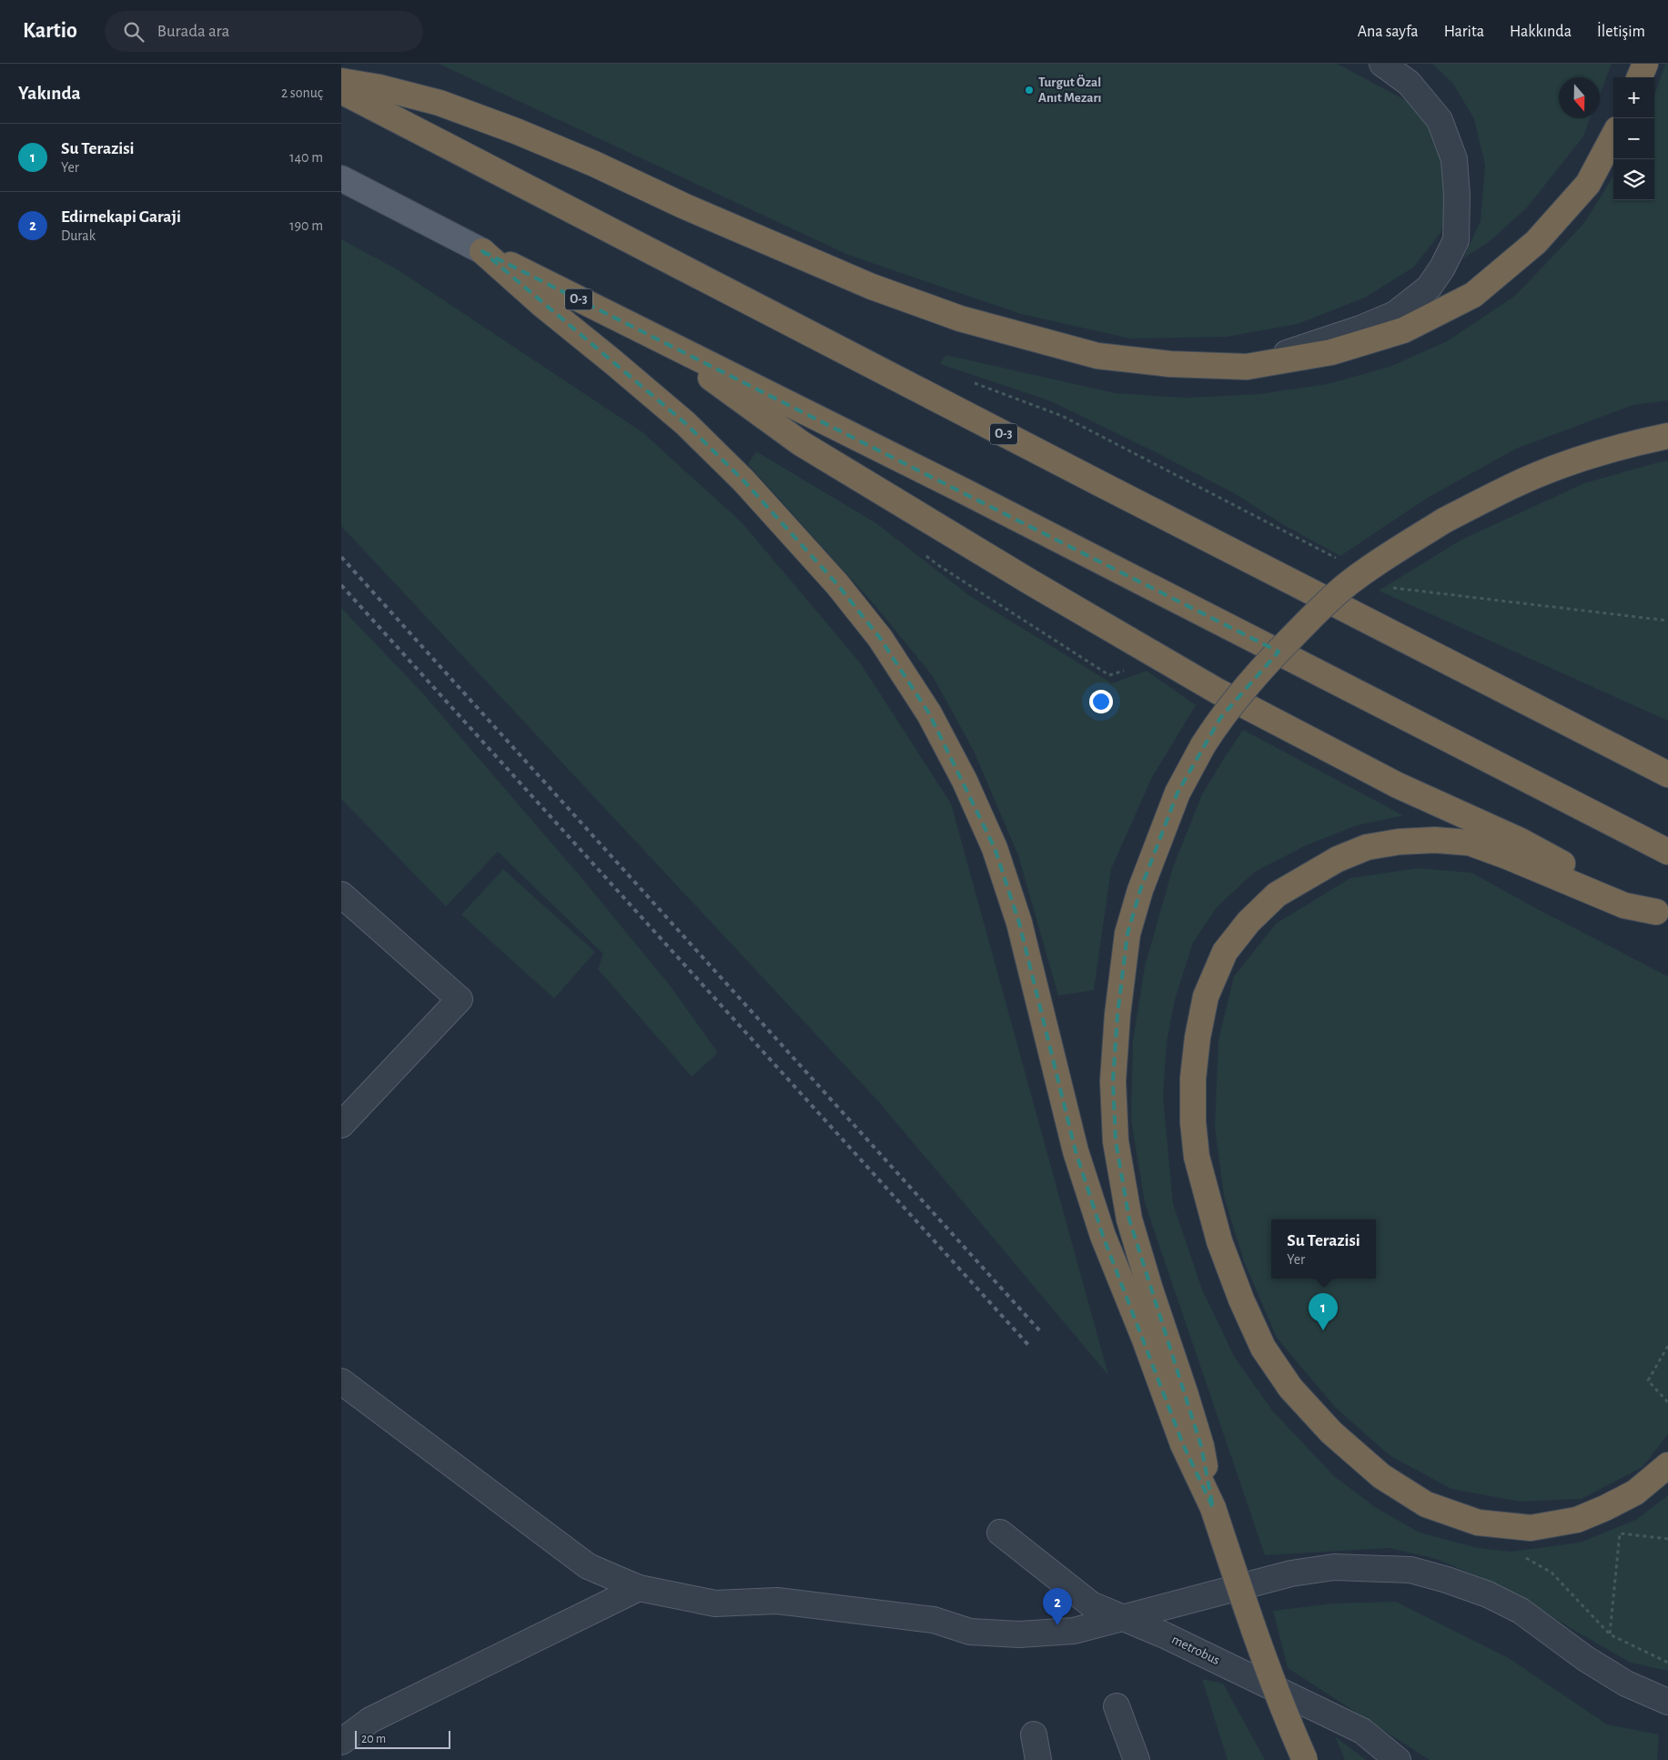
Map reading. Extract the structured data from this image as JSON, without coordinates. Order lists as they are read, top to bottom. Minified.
{"streets":{"highway":["O-3"],"lane":["metrobus"]},"places":["Turgut Özal Anıt Mezarı"],"scale_bar":"20 m","north":"bottom","page":{"header":"Kartio","search":"Burada ara","nav":["Ana sayfa","Harita","Hakkında","İletişim"],"heading":["Yakında","2 sonuç"],"map_buttons":["+","−"],"list":[{"mark":"1","name":"Su Terazisi","note":"Yer","value":"140 m"},{"mark":"2","name":"Edirnekapi Garaji","note":"Durak","value":"190 m"}],"popup":["Su Terazisi","Yer"],"pins":["1","2"],"scale":"20 m"}}
